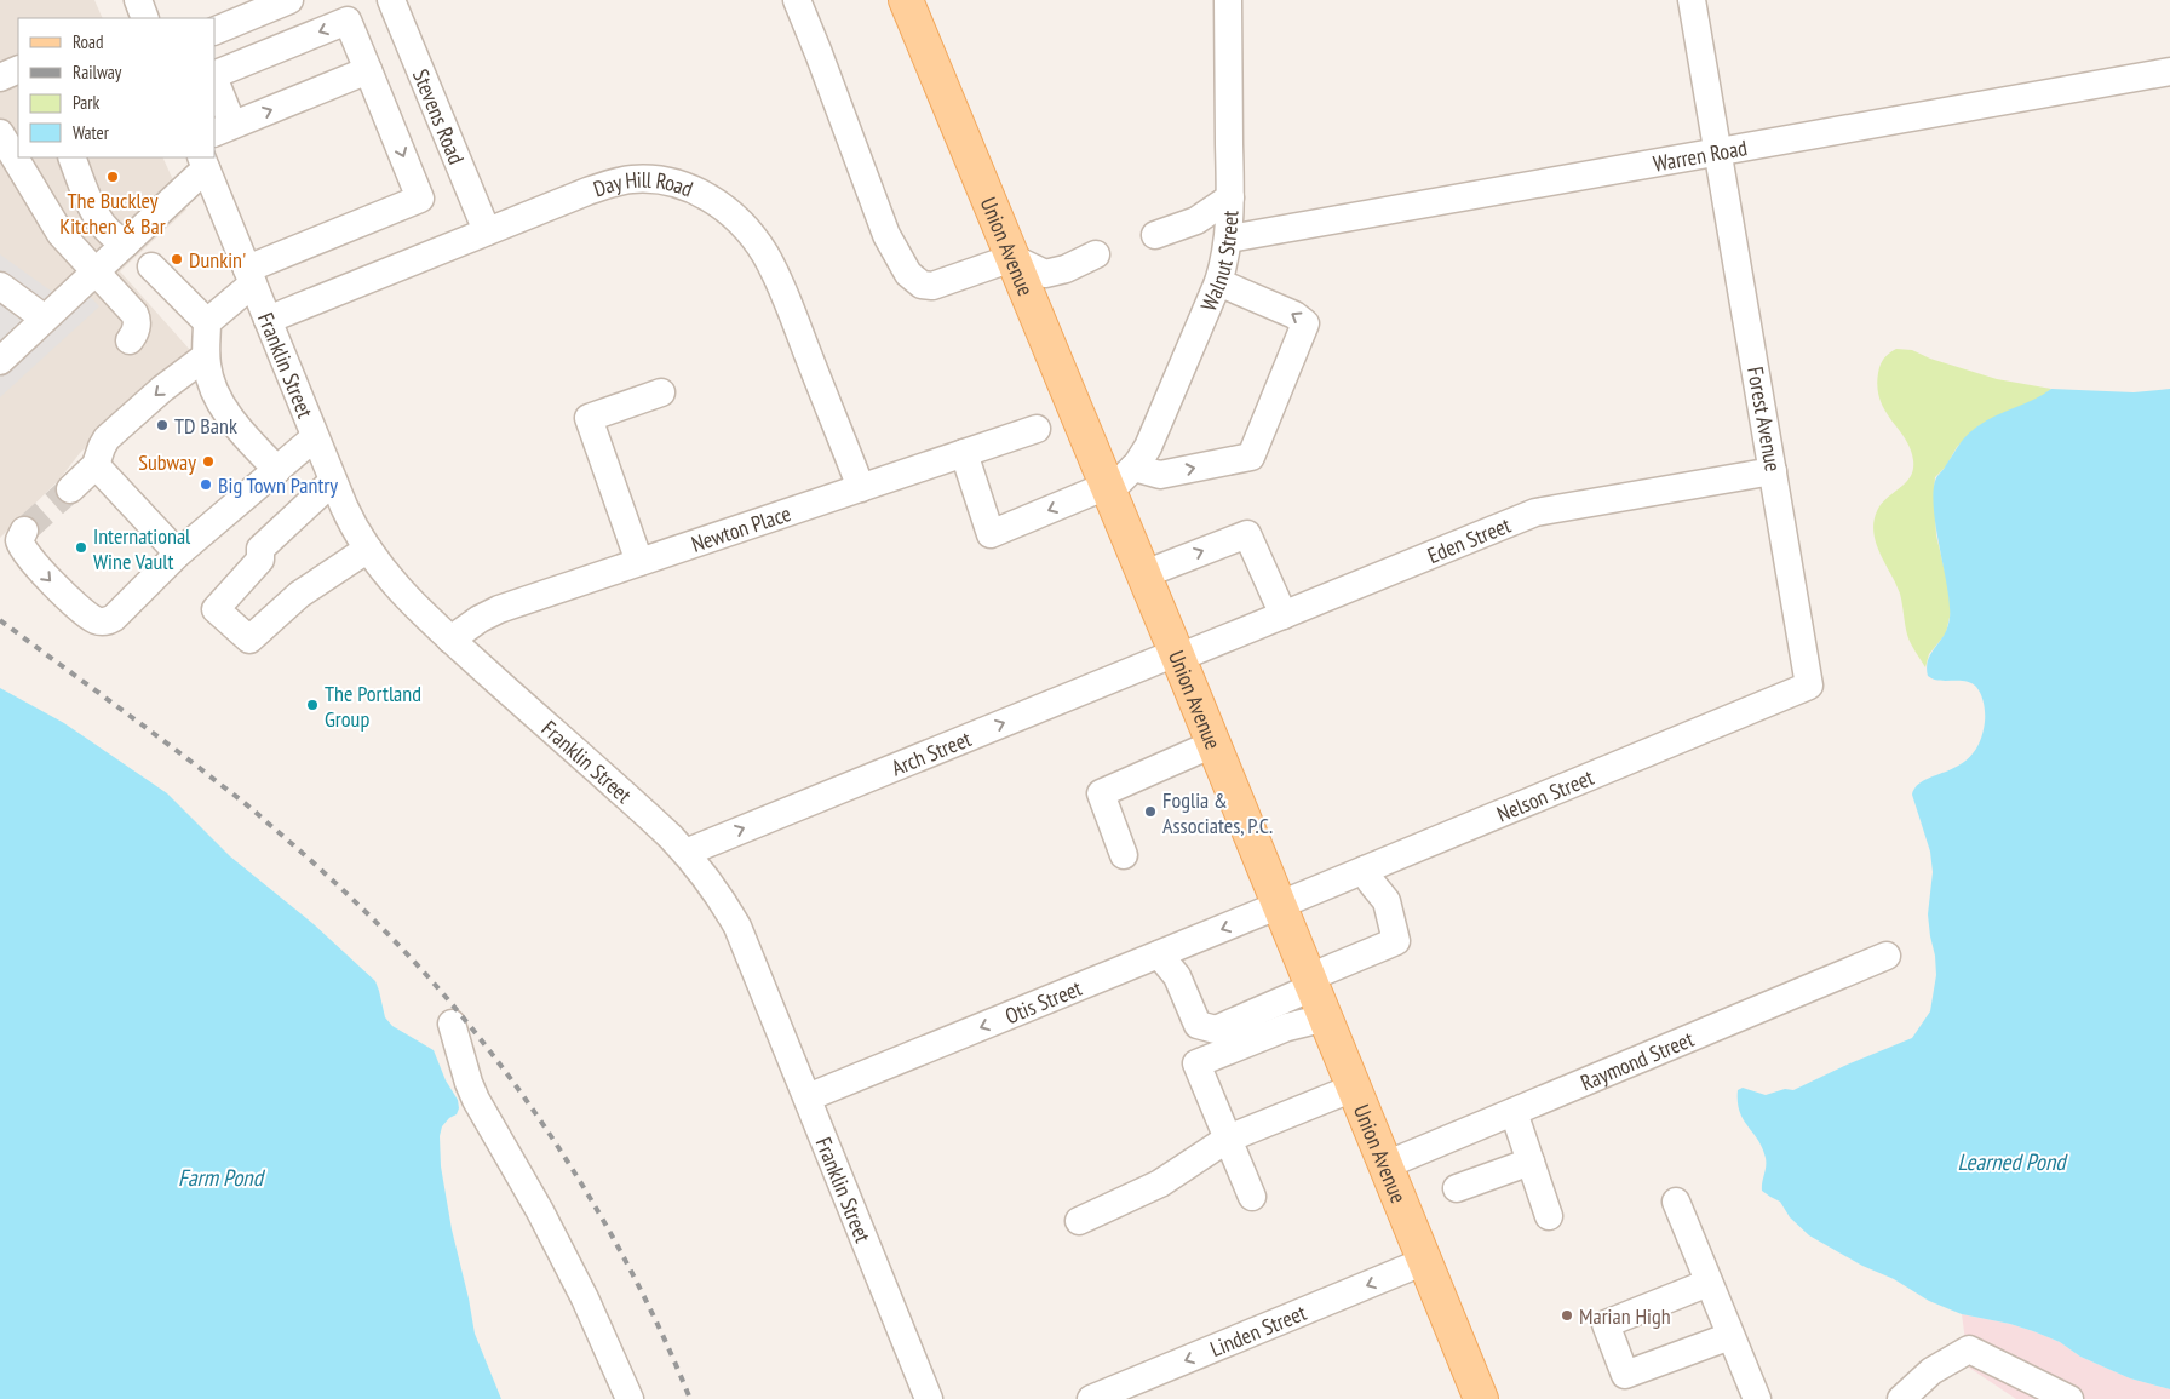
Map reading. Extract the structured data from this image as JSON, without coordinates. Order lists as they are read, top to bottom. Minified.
{"streets":{"main road":["Union Avenue"],"street":["Stevens Road","Warren Road","Day Hill Road","Walnut Street","Franklin Street","Forest Avenue","Newton Place","Eden Street","Arch Street","Nelson Street","Otis Street","Raymond Street","Linden Street"]},"crossings":[["Stevens Road","Day Hill Road"],["Warren Road","Walnut Street"],["Warren Road","Forest Avenue"],["Day Hill Road","Franklin Street"],["Day Hill Road","Newton Place"],["Union Avenue","Walnut Street"],["Union Avenue","Eden Street"],["Union Avenue","Arch Street"],["Union Avenue","Nelson Street"],["Union Avenue","Otis Street"],["Union Avenue","Raymond Street"],["Union Avenue","Linden Street"],["Franklin Street","Newton Place"],["Franklin Street","Arch Street"],["Franklin Street","Otis Street"],["Forest Avenue","Eden Street"],["Forest Avenue","Nelson Street"],["Eden Street","Arch Street"],["Nelson Street","Otis Street"]],"one_way":["Arch Street"],"water":["Learned Pond","Farm Pond"],"places":["The Buckley Kitchen & Bar","Dunkin'","TD Bank","Subway","Big Town Pantry","International Wine Vault","The Portland Group","Foglia & Associates, P.C.","Marian High"],"legend":["Road","Railway","Park","Water"]}
